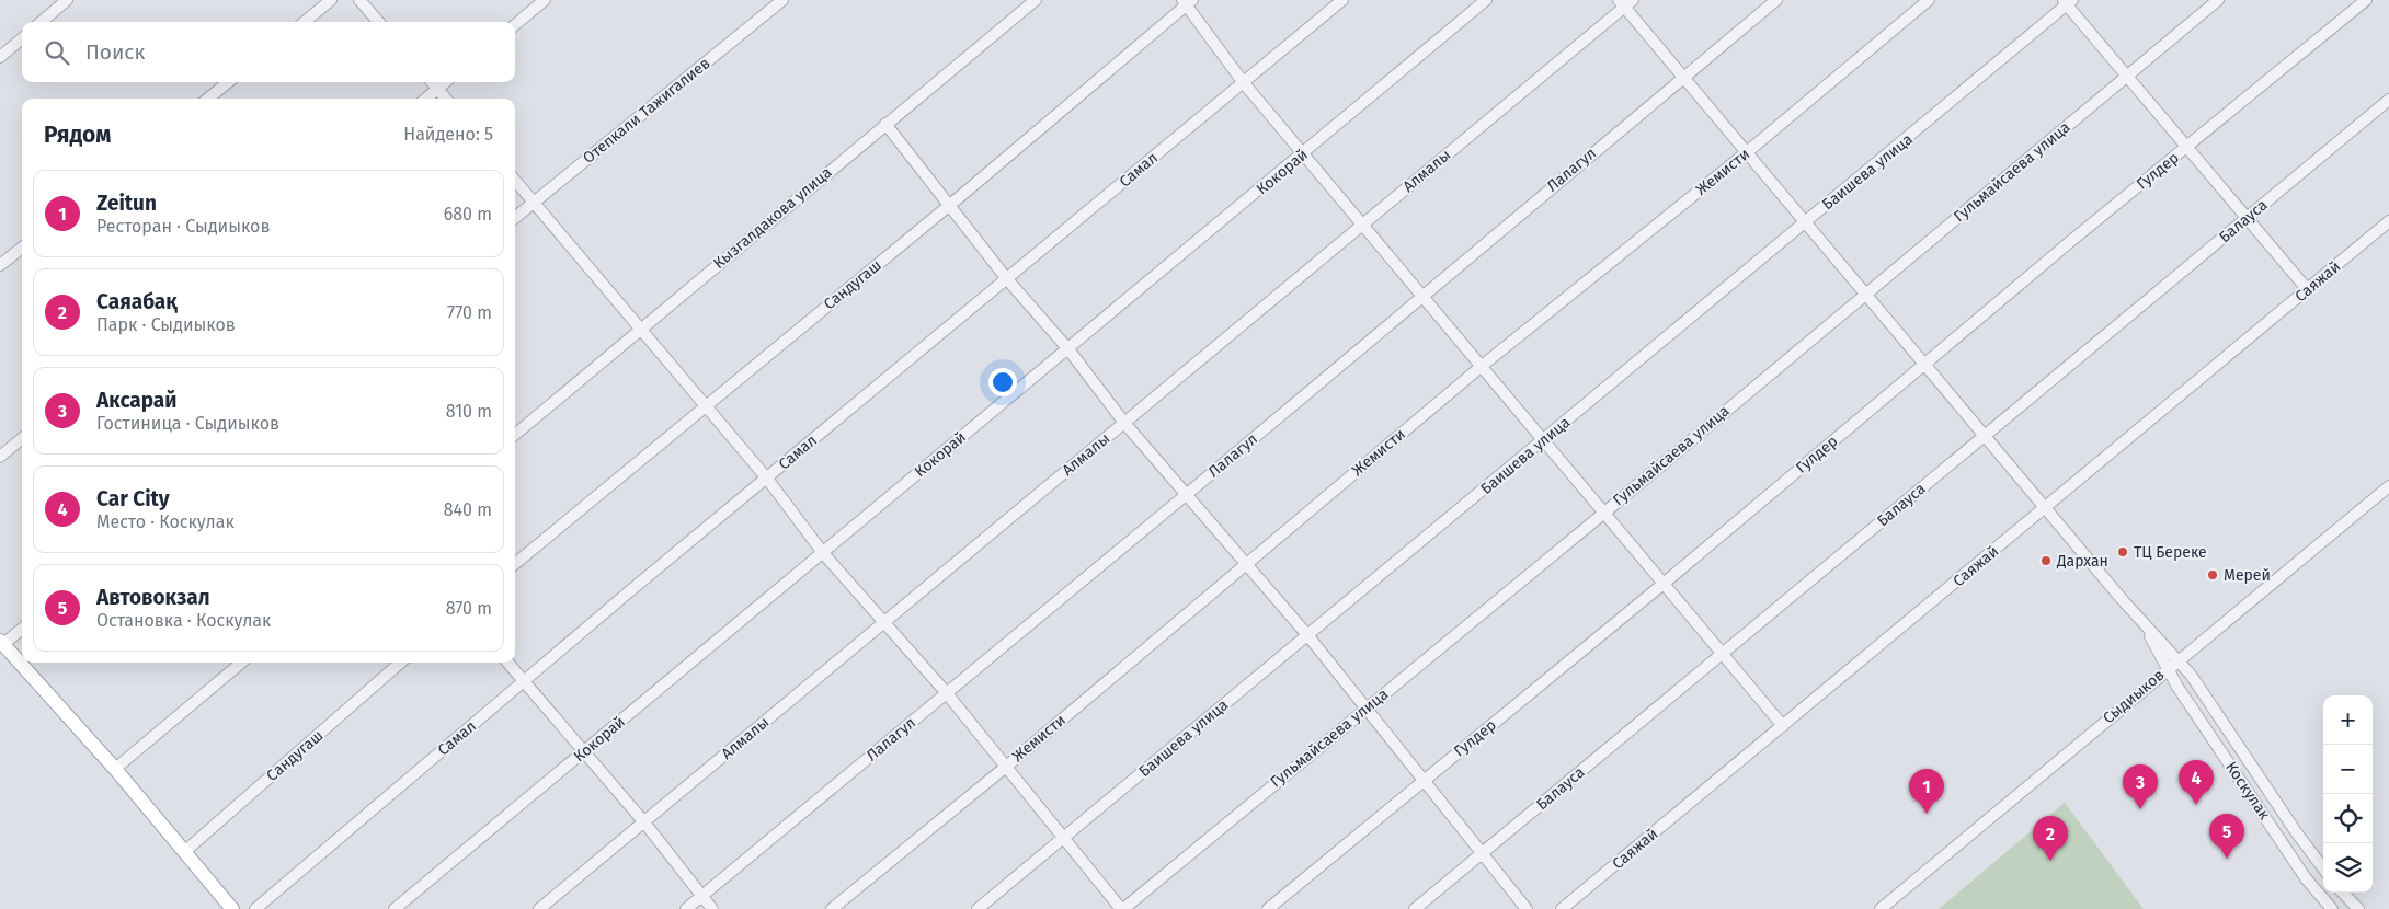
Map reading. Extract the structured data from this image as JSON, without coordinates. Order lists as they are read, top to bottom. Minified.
{"streets":{"street":["Отепкали Тажигалиев","Самал","Лалагул","Алмалы","Гулдер","Кокорай","Жемисти","Баишева улица","Гульмайсаева улица","Кызгалдакова улица","Балауса","Саяжай","Сандугаш","Сыдиыков","Коскулак"]},"crossings":[["Сыдиыков","Коскулак"]],"places":["ТЦ Береке","Дархан","Мерей"],"page":{"search":"Поиск","heading":["Рядом","Найдено: 5"],"list":[{"mark":"1","name":"Zeitun","note":"Ресторан · Сыдиыков","value":"680 m"},{"mark":"2","name":"Саяабақ","note":"Парк · Сыдиыков","value":"770 m"},{"mark":"3","name":"Аксарай","note":"Гостиница · Сыдиыков","value":"810 m"},{"mark":"4","name":"Car City","note":"Место · Коскулак","value":"840 m"},{"mark":"5","name":"Автовокзал","note":"Остановка · Коскулак","value":"870 m"}],"map_buttons":["+","−"],"pins":["4","3","1","5","2"]}}
